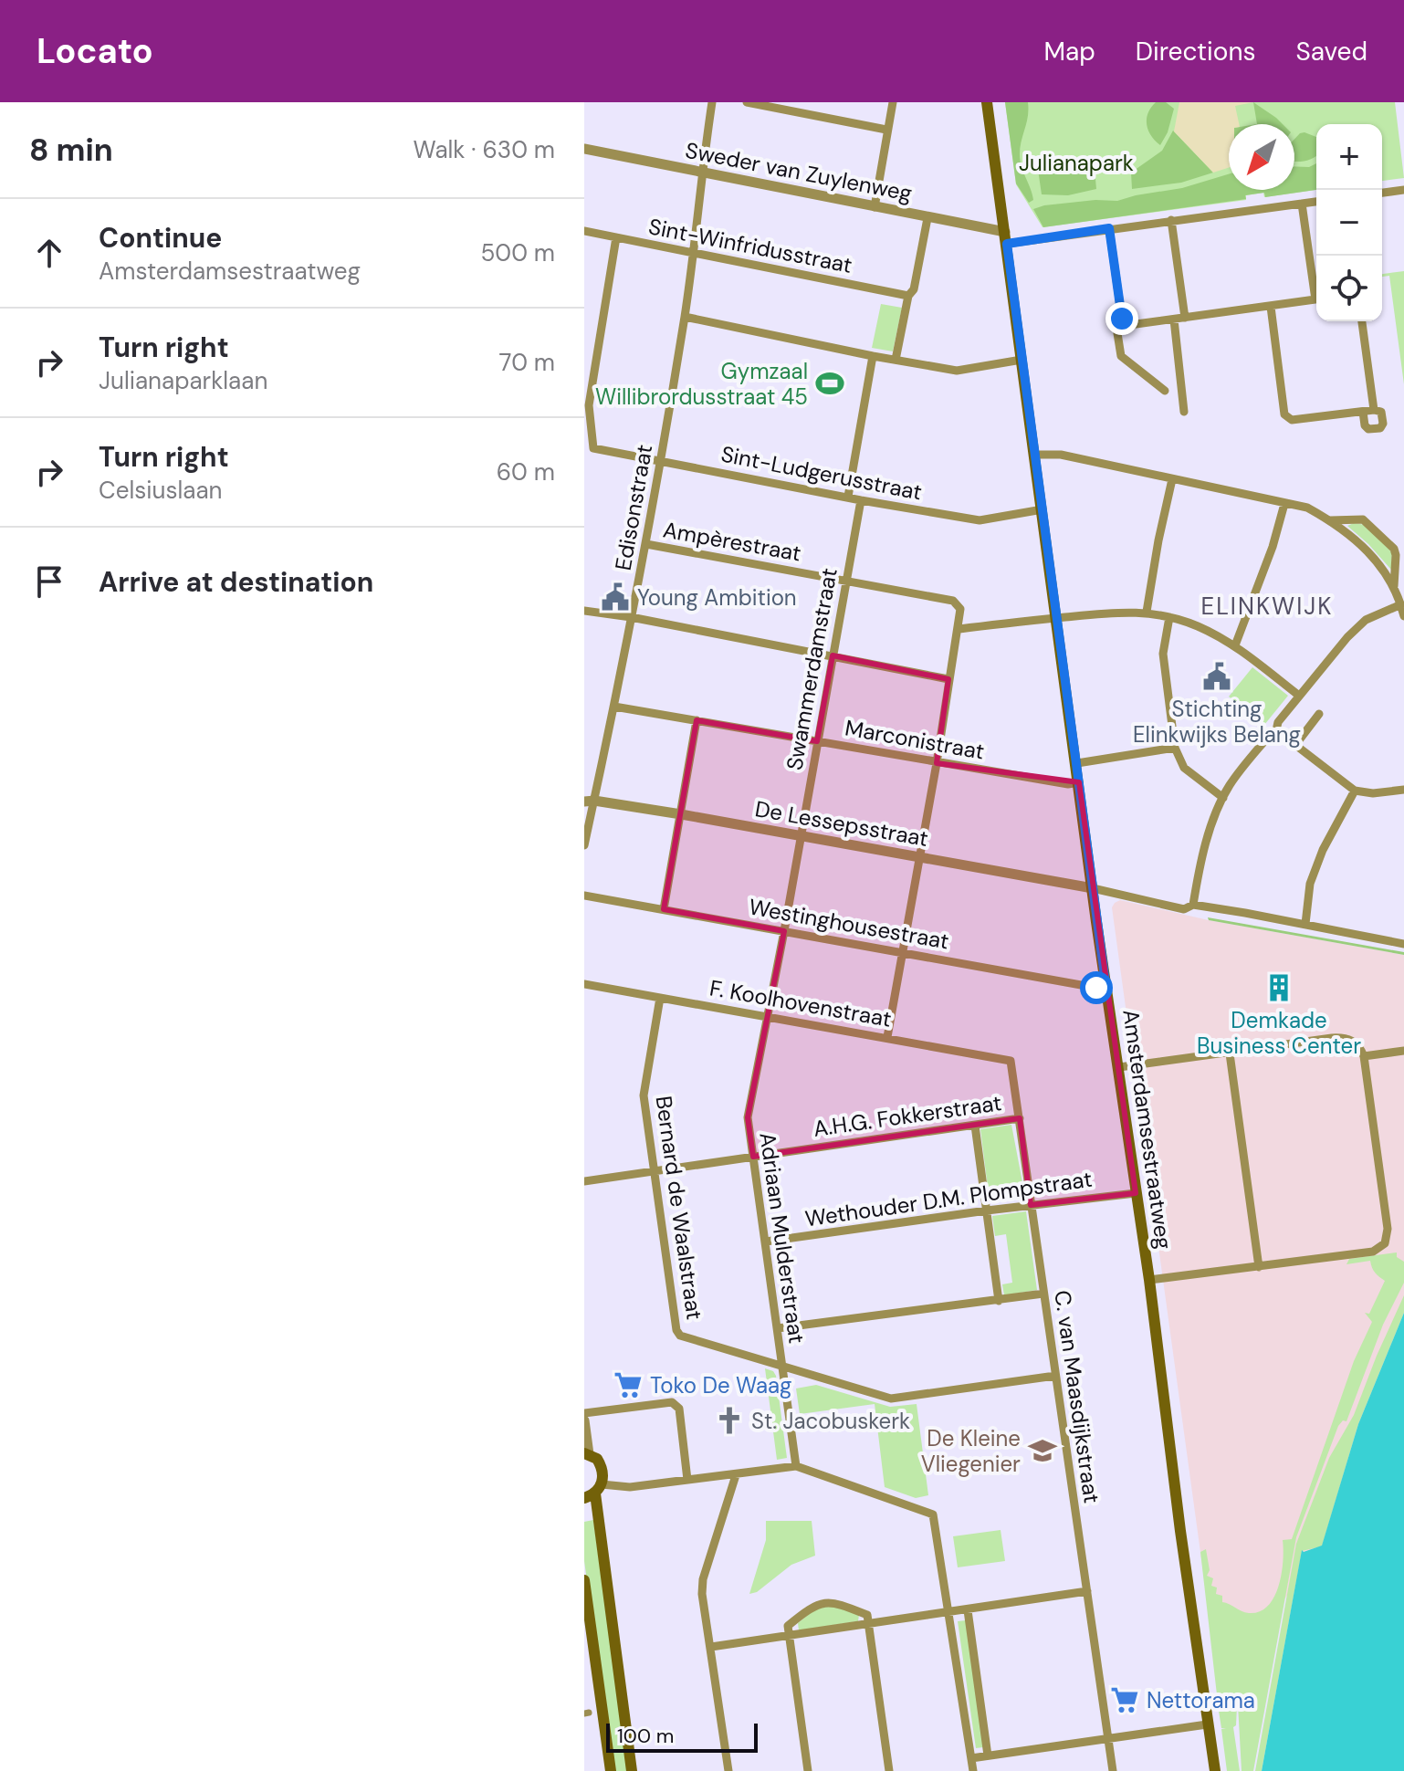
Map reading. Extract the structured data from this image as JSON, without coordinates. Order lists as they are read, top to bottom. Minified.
{"streets":{"main road":["Amsterdamsestraatweg"],"street":["Sweder van Zuylenweg","Sint-Winfridusstraat","Sint-Ludgerusstraat","Edisonstraat","Ampèrestraat","Swammerdamstraat","Marconistraat","De Lessepsstraat","Westinghousestraat","F. Koolhovenstraat","A.H.G. Fokkerstraat","Wethouder D.M. Plompstraat","Bernard de Waalstraat","Adriaan Mulderstraat","C. van Maasdijkstraat"]},"crossings":[["Sweder van Zuylenweg","Edisonstraat"],["Sweder van Zuylenweg","Amsterdamsestraatweg"],["Sint-Winfridusstraat","Edisonstraat"],["Sint-Ludgerusstraat","Edisonstraat"],["Sint-Ludgerusstraat","Swammerdamstraat"],["Sint-Ludgerusstraat","Amsterdamsestraatweg"],["Edisonstraat","Ampèrestraat"],["Edisonstraat","Marconistraat"],["Edisonstraat","De Lessepsstraat"],["Ampèrestraat","Swammerdamstraat"],["Swammerdamstraat","Marconistraat"],["Swammerdamstraat","De Lessepsstraat"],["Swammerdamstraat","Westinghousestraat"],["Swammerdamstraat","F. Koolhovenstraat"],["Swammerdamstraat","Adriaan Mulderstraat"],["Marconistraat","Amsterdamsestraatweg"],["De Lessepsstraat","Amsterdamsestraatweg"],["Westinghousestraat","Amsterdamsestraatweg"],["F. Koolhovenstraat","Bernard de Waalstraat"],["F. Koolhovenstraat","Adriaan Mulderstraat"],["F. Koolhovenstraat","C. van Maasdijkstraat"],["A.H.G. Fokkerstraat","Bernard de Waalstraat"],["A.H.G. Fokkerstraat","Adriaan Mulderstraat"],["A.H.G. Fokkerstraat","C. van Maasdijkstraat"],["Amsterdamsestraatweg","Wethouder D.M. Plompstraat"],["Wethouder D.M. Plompstraat","Adriaan Mulderstraat"],["Wethouder D.M. Plompstraat","C. van Maasdijkstraat"],["Bernard de Waalstraat","Adriaan Mulderstraat"]],"districts":["ELINKWIJK"],"parks":["Julianapark"],"places":{"sports":["Gymzaal Willibrordusstraat 45"],"public building":["Young Ambition","Stichting Elinkwijks Belang"],"building":["Demkade Business Center"],"supermarket":["Toko De Waag","Nettorama"],"church":["St. Jacobuskerk"],"school or university":["De Kleine Vliegenier"]},"scale_bar":"100 m","north":"bottom left","page":{"header":"Locato","nav":["Map","Directions","Saved"],"heading":["8 min","Walk · 630 m"],"map_buttons":["+","−"],"list":[["Continue","Amsterdamsestraatweg","500 m"],["Turn right","Julianaparklaan","70 m"],["Turn right","Celsiuslaan","60 m"],"Arrive at destination"],"scale":"100 m"}}
